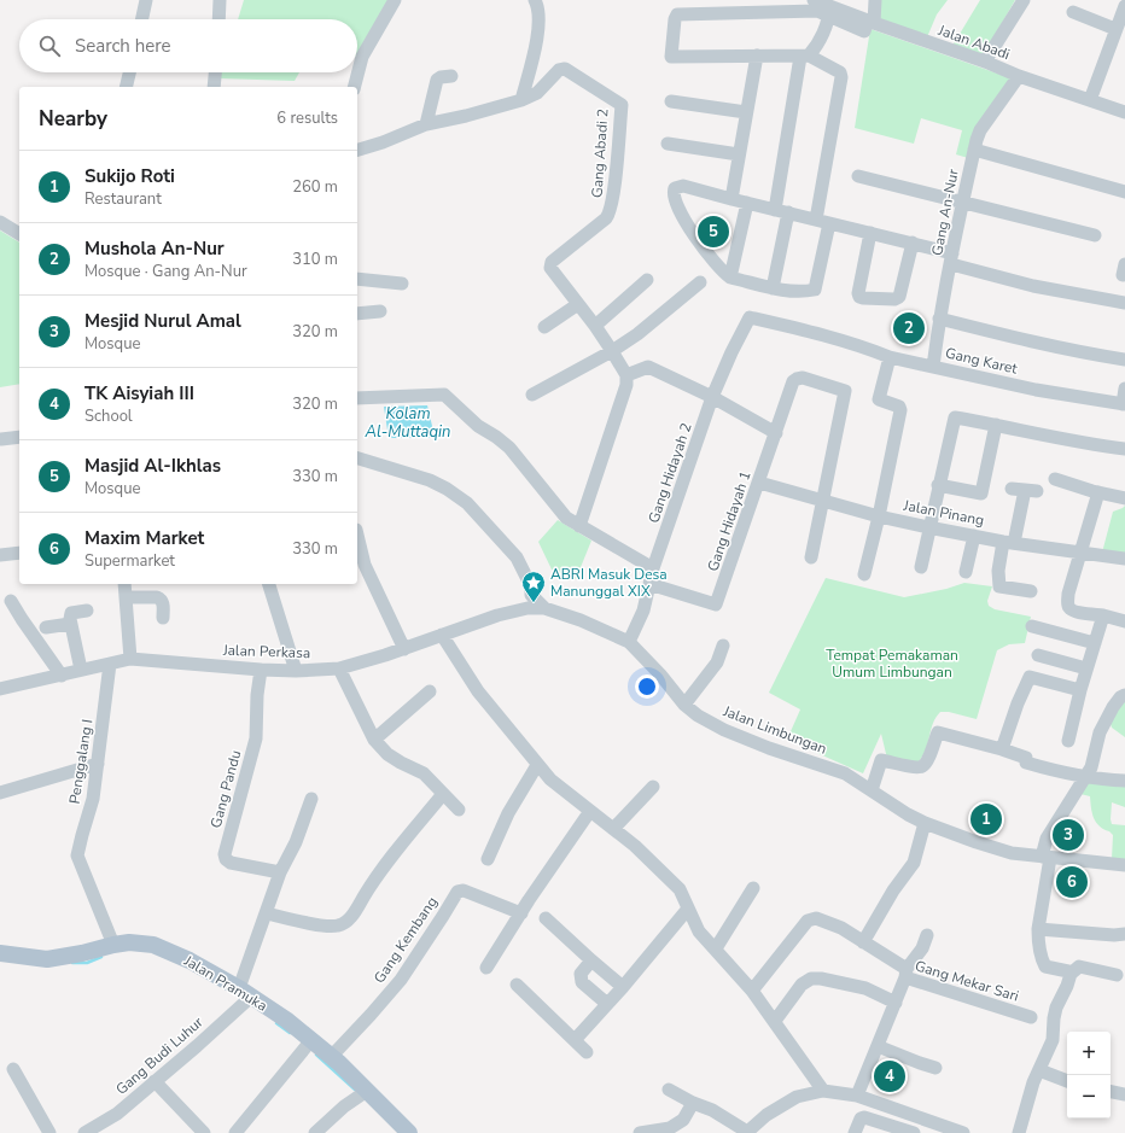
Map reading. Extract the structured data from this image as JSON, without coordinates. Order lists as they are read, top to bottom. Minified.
{"streets":{"main road":["Jalan Pramuka"],"street":["Jalan Abadi","Gang Abadi 2","Gang An-Nur","Gang Karet","Gang Hidayah 2","Jalan Pinang","Gang Hidayah 1","Jalan Perkasa","Jalan Limbungan","Penggalang I","Gang Pandu","Gang Kembang","Gang Mekar Sari","Gang Budi Luhur"]},"crossings":[["Jalan Abadi","Gang An-Nur"],["Gang An-Nur","Gang Karet"],["Gang Karet","Gang Hidayah 2"],["Gang Hidayah 2","Gang Hidayah 1"],["Gang Hidayah 2","Jalan Limbungan"],["Jalan Pinang","Gang Hidayah 1"],["Jalan Perkasa","Jalan Limbungan"],["Jalan Perkasa","Penggalang I"],["Jalan Perkasa","Gang Pandu"],["Penggalang I","Jalan Pramuka"],["Gang Kembang","Jalan Pramuka"],["Jalan Pramuka","Gang Budi Luhur"]],"water":["Kolam Al-Muttaqin"],"parks":["Tempat Pemakaman Umum Limbungan"],"places":{"place":["ABRI Masuk Desa Manunggal XIX"]},"page":{"search":"Search here","heading":["Nearby","6 results"],"list":[{"mark":"1","name":"Sukijo Roti","note":"Restaurant","value":"260 m"},{"mark":"2","name":"Mushola An-Nur","note":"Mosque · Gang An-Nur","value":"310 m"},{"mark":"3","name":"Mesjid Nurul Amal","note":"Mosque","value":"320 m"},{"mark":"4","name":"TK Aisyiah III","note":"School","value":"320 m"},{"mark":"5","name":"Masjid Al-Ikhlas","note":"Mosque","value":"330 m"},{"mark":"6","name":"Maxim Market","note":"Supermarket","value":"330 m"}],"pins":["5","2","1","3","6","4"],"map_buttons":["+","−"]}}
